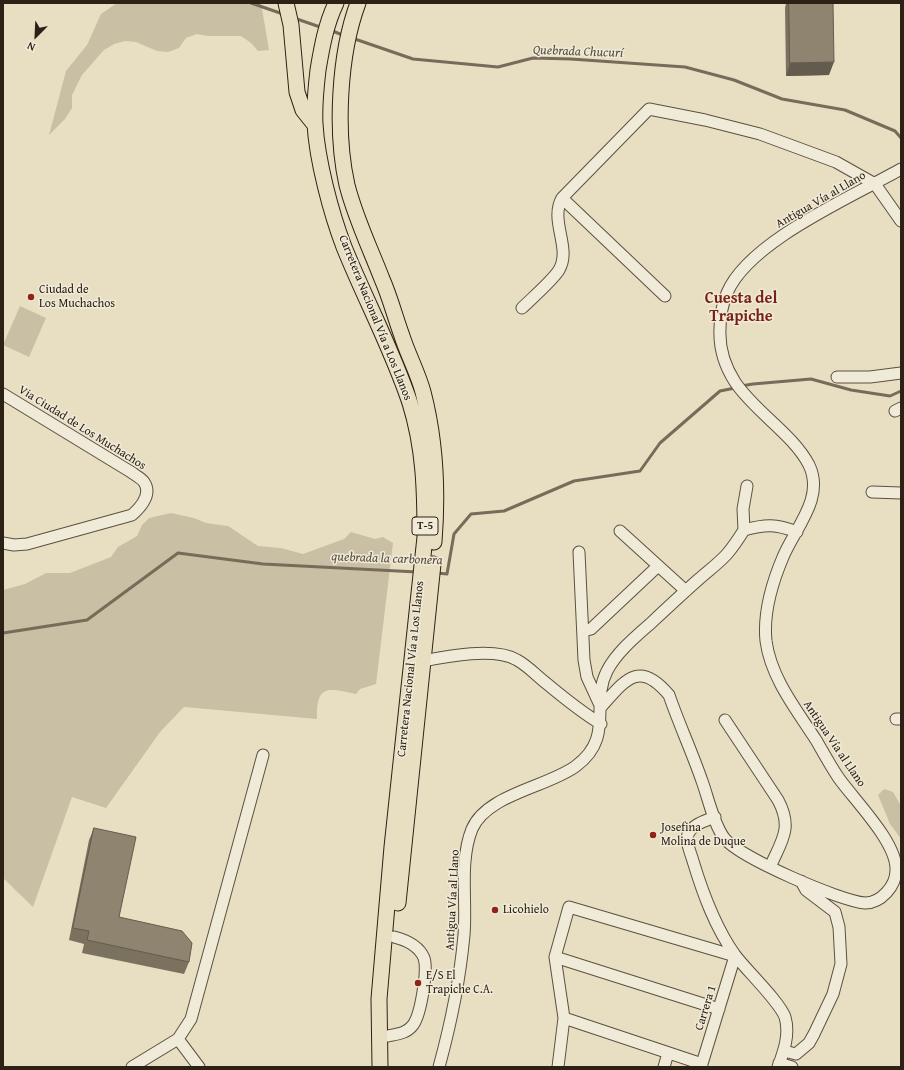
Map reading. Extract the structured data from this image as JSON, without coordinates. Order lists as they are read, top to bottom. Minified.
{"streets":{"highway":["Carretera Nacional Vía a Los Llanos","T-5"],"street":["Antigua Vía al Llano","Via Ciudad de Los Muchachos","Carrera 1"]},"districts":["Cuesta del Trapiche"],"water":["Quebrada Chucurí","quebrada la carbonera"],"places":["Ciudad de Los Muchachos","Josefina Molina de Duque","Licohielo","E/S El Trapiche C.A."],"north":"bottom left"}
